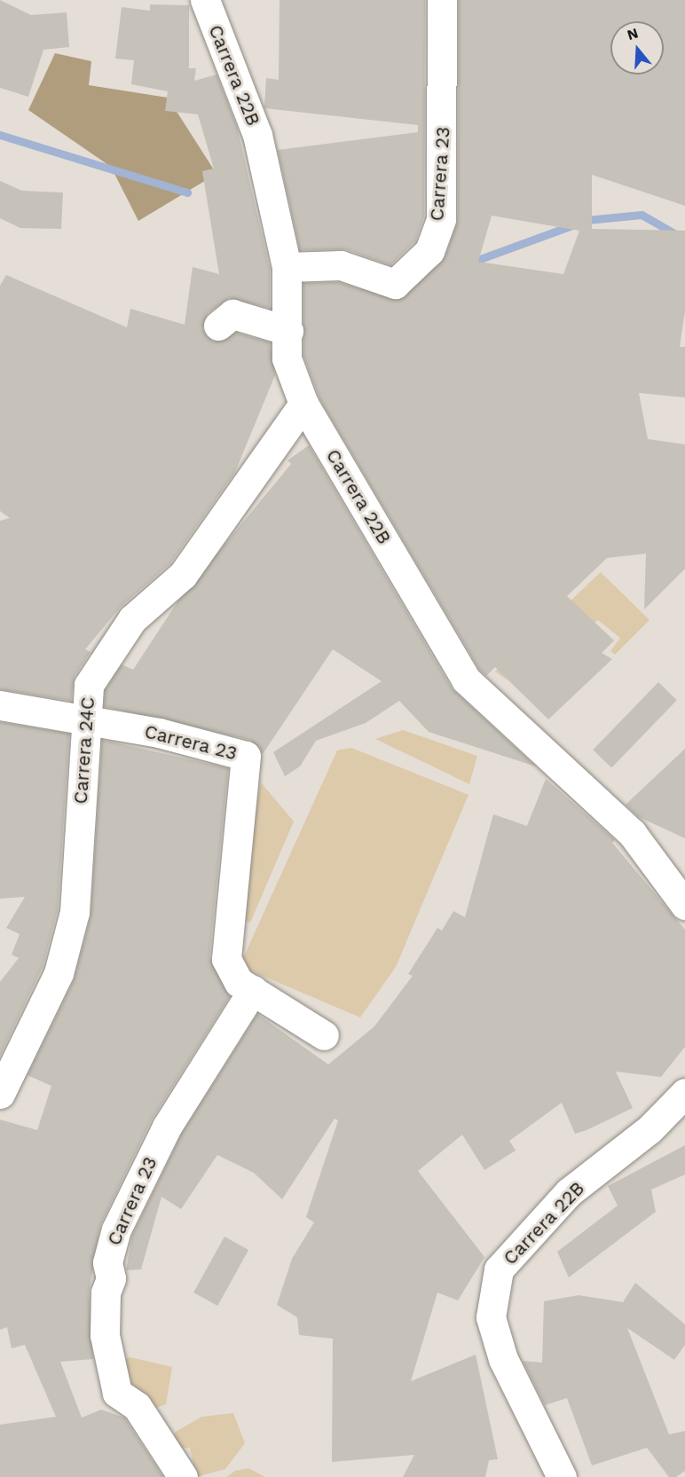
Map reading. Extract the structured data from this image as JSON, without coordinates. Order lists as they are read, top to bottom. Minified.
{"streets":{"street":["Carrera 22B","Carrera 23","Carrera 24C"]},"crossings":[["Carrera 22B","Carrera 23"],["Carrera 22B","Carrera 24C"],["Carrera 23","Carrera 24C"]],"north":"top"}
